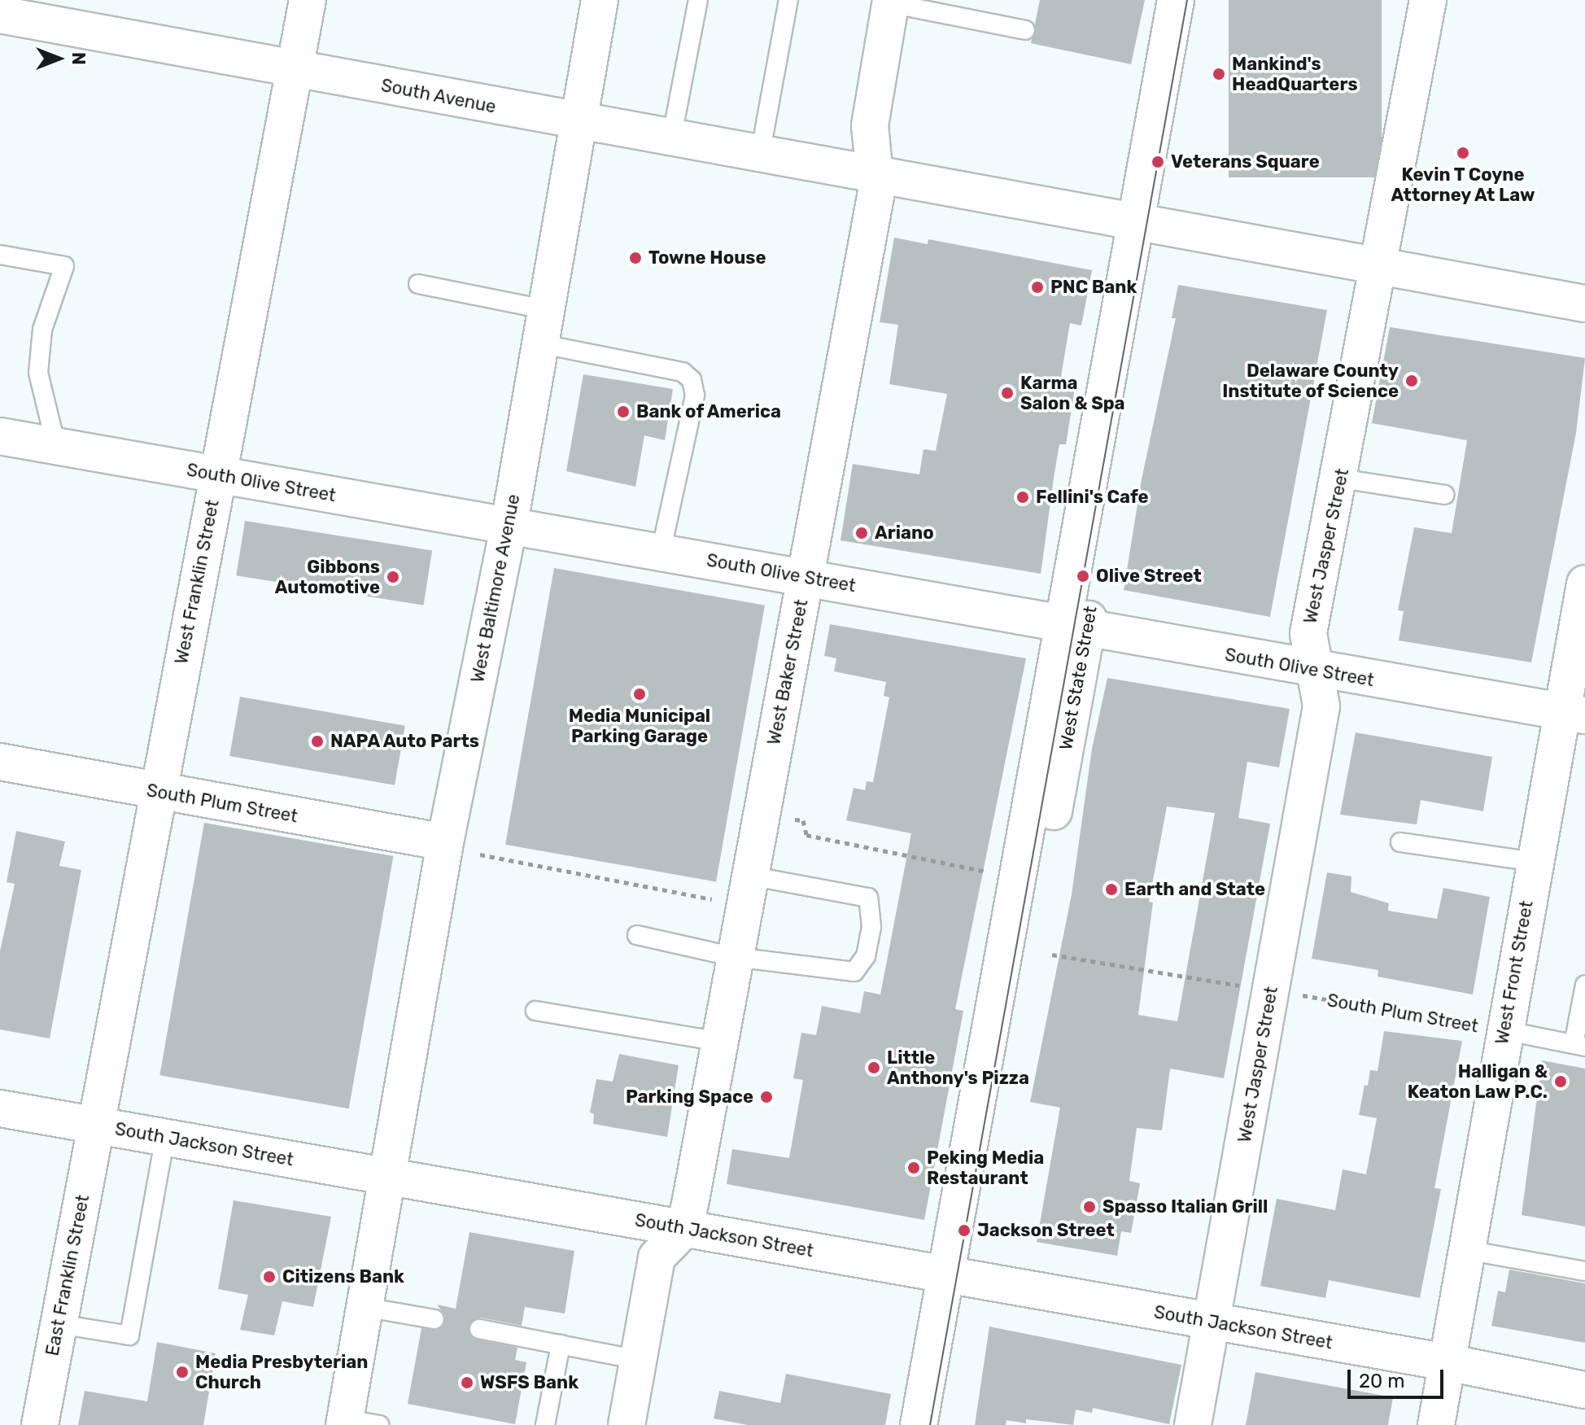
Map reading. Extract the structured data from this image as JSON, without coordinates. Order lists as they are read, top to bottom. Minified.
{"streets":{"street":["South Avenue","South Olive Street","West Jasper Street","West Franklin Street","West Baltimore Avenue","West Baker Street","West State Street","South Plum Street","West Front Street","South Jackson Street","East Franklin Street"]},"crossings":[["South Avenue","West Franklin Street"],["South Avenue","West Baltimore Avenue"],["South Avenue","West Baker Street"],["South Olive Street","West Jasper Street"],["South Olive Street","West Franklin Street"],["South Olive Street","West Baltimore Avenue"],["South Olive Street","West Baker Street"],["South Olive Street","West State Street"],["South Olive Street","West Front Street"],["West Jasper Street","South Jackson Street"],["West Franklin Street","South Plum Street"],["West Franklin Street","South Jackson Street"],["West Franklin Street","East Franklin Street"],["West Baltimore Avenue","South Plum Street"],["West Baltimore Avenue","South Jackson Street"],["West Baker Street","South Jackson Street"],["West State Street","South Jackson Street"],["South Plum Street","West Front Street"],["West Front Street","South Jackson Street"],["South Jackson Street","East Franklin Street"]],"places":["Mankind's HeadQuarters","Kevin T Coyne Attorney At Law","Veterans Square","Towne House","PNC Bank","Delaware County Institute of Science","Karma Salon & Spa","Bank of America","Fellini's Cafe","Ariano","Olive Street","Gibbons Automotive","Media Municipal Parking Garage","NAPA Auto Parts","Earth and State","Little Anthony's Pizza","Halligan & Keaton Law P.C.","Parking Space","Peking Media Restaurant","Spasso Italian Grill","Jackson Street","Citizens Bank","Media Presbyterian Church","WSFS Bank"],"scale_bar":"20 m","north":"right"}
